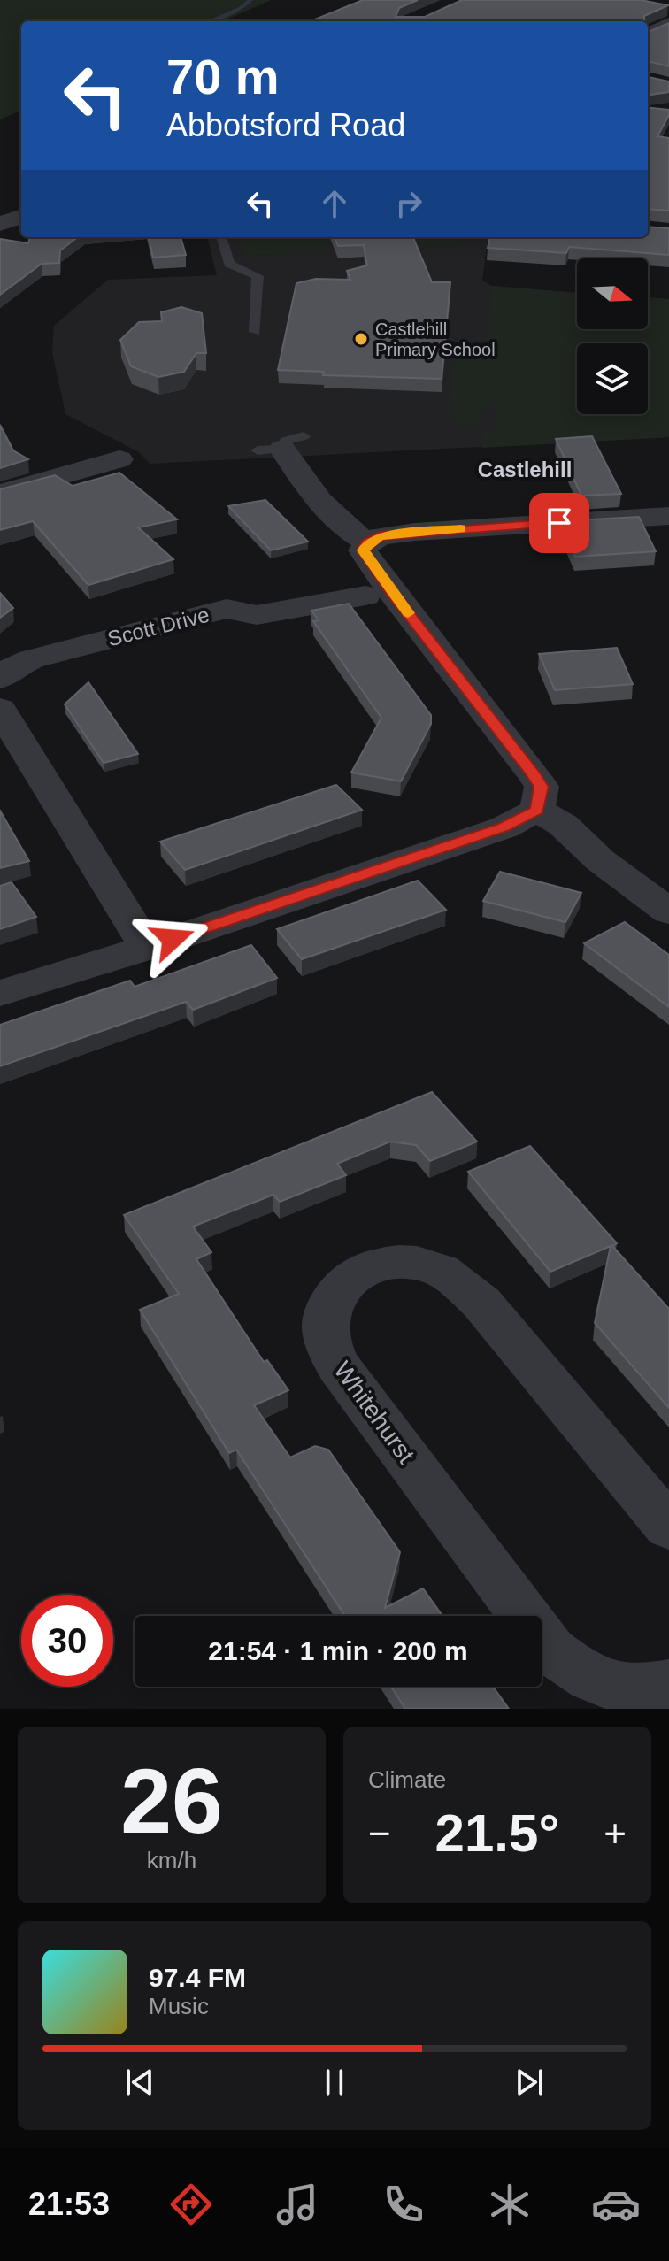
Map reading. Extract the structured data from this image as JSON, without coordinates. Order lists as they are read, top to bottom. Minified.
{"streets":{"street":["Scott Drive","Whitehurst"]},"districts":["Castlehill"],"places":["Castlehill Primary School"],"north":"right","page":{"turn":["70 m","Abbotsford Road"],"limit":"30","trip":"21:54 · 1 min · 200 m","tile":[["26","km/h"],"Climate"],"heat":["−","21.5°","+"],"song":["97.4 FM","Music"],"tabs":"21:53"}}
